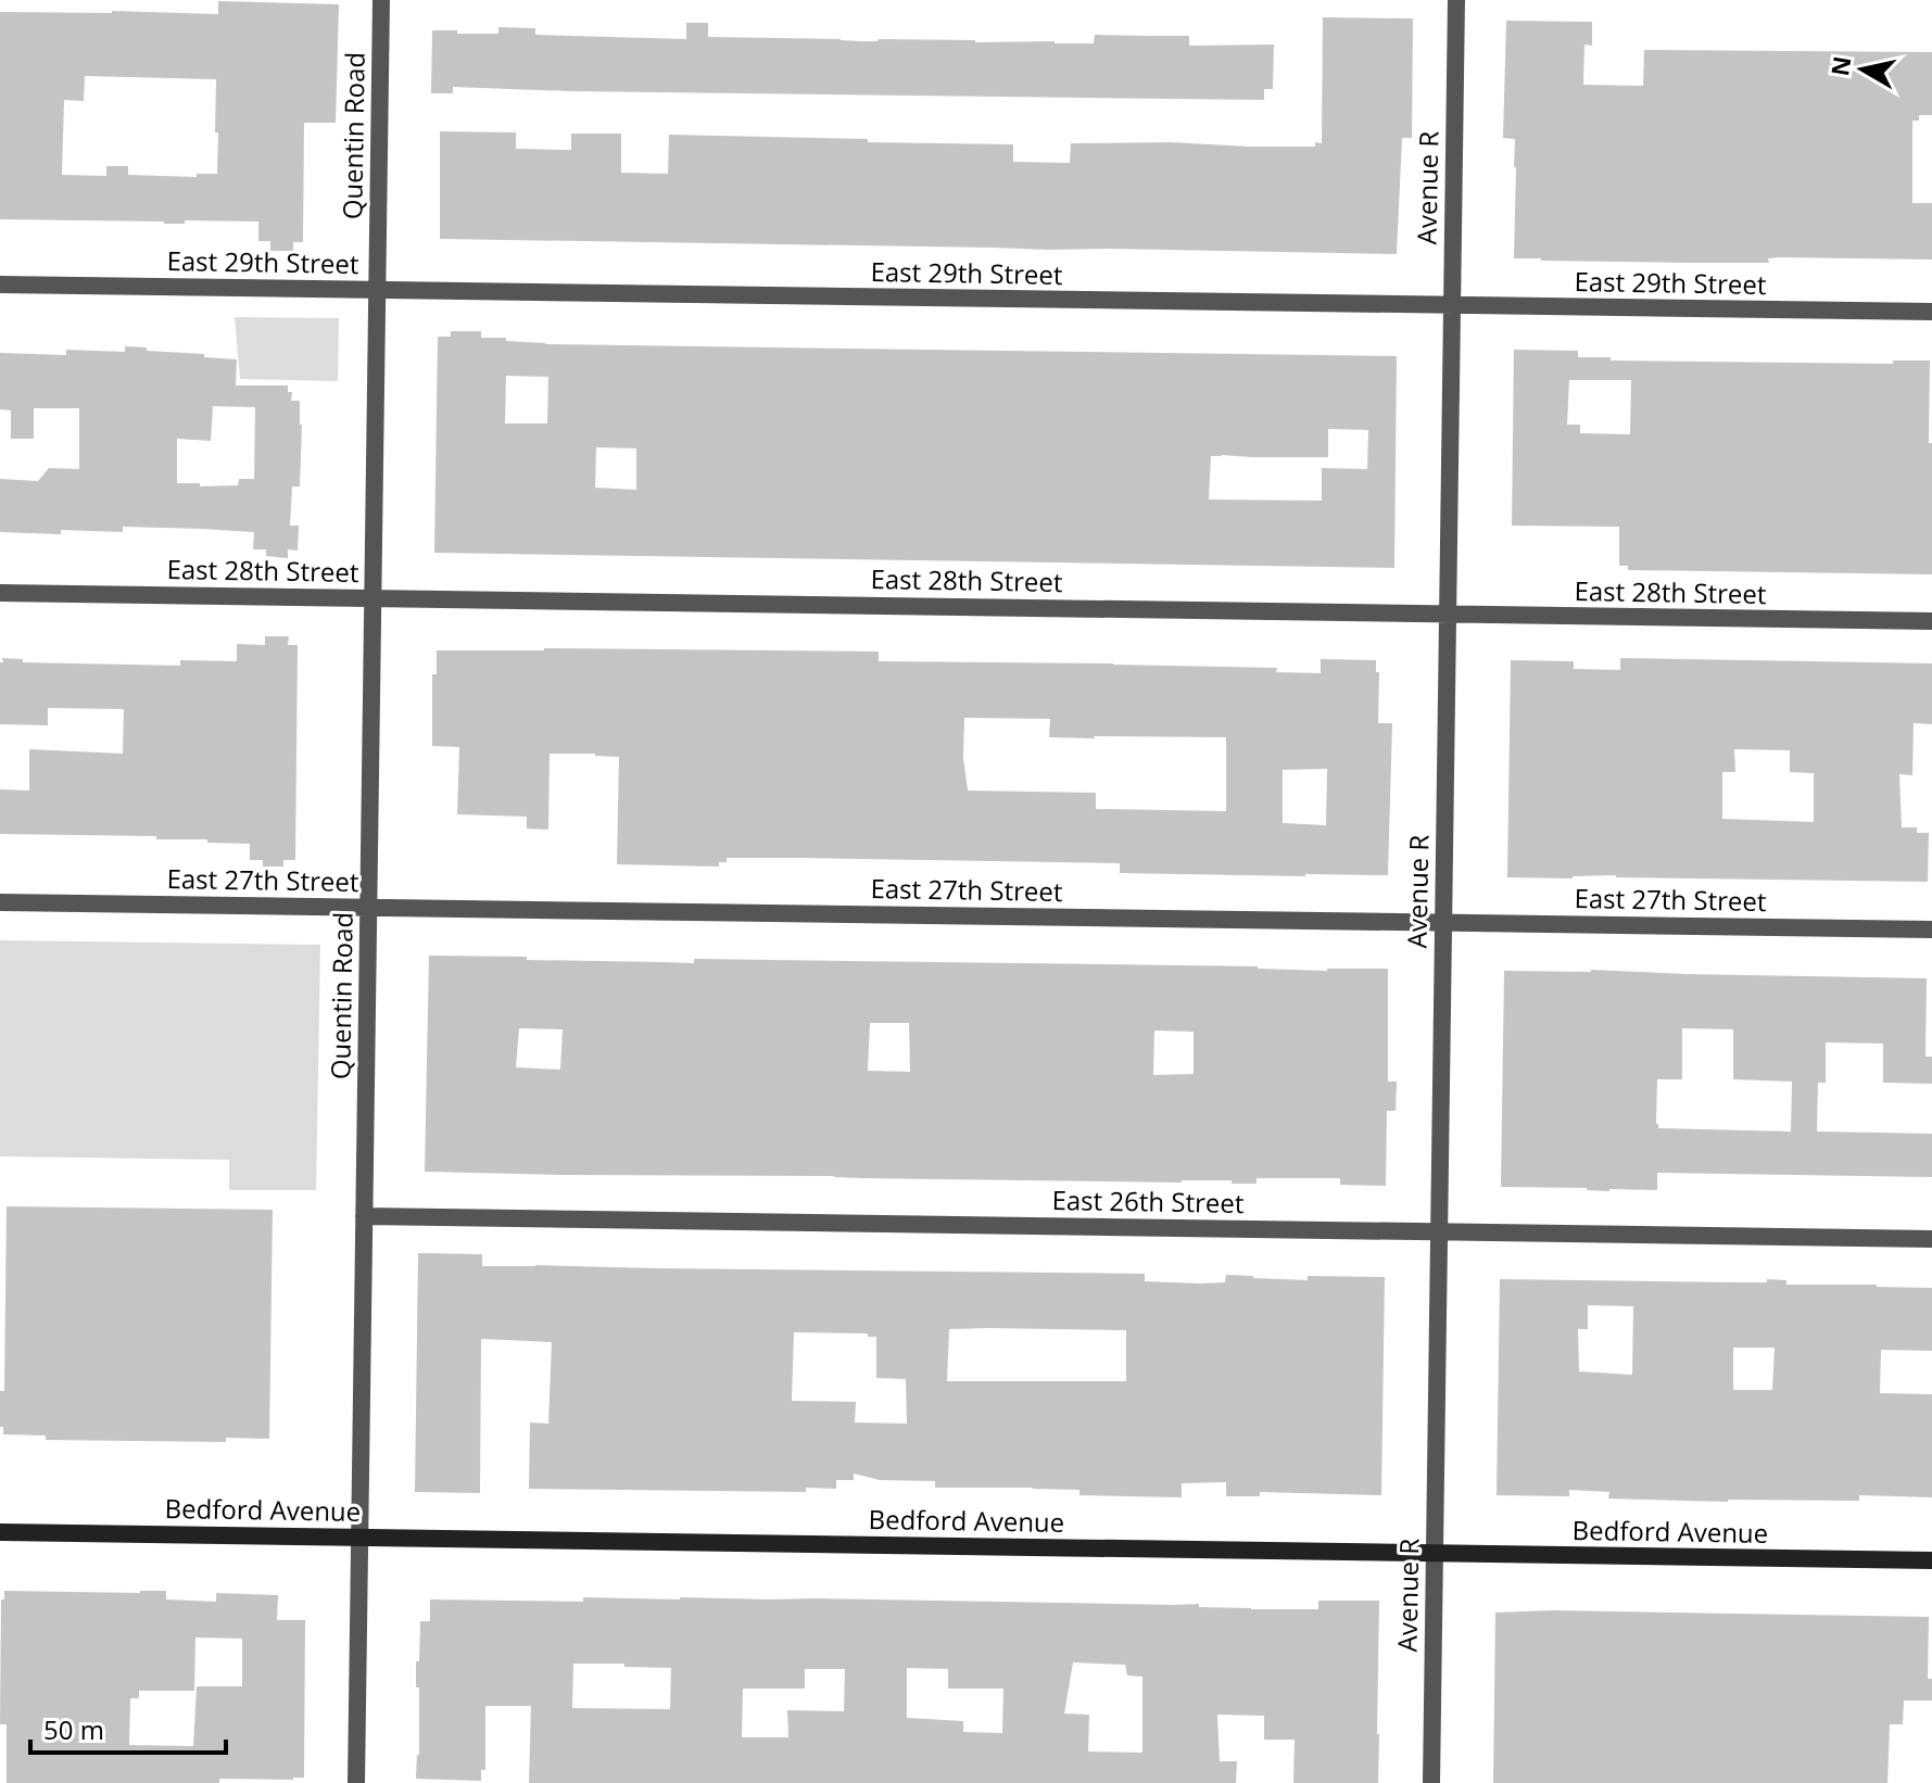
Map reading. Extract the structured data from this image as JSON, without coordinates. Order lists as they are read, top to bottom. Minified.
{"streets":{"main road":["Bedford Avenue"],"street":["Quentin Road","Avenue R","East 29th Street","East 28th Street","East 27th Street","East 26th Street"]},"crossings":[["Quentin Road","East 29th Street"],["Quentin Road","East 28th Street"],["Quentin Road","East 27th Street"],["Quentin Road","East 26th Street"],["Quentin Road","Bedford Avenue"],["Avenue R","East 29th Street"],["Avenue R","East 28th Street"],["Avenue R","East 27th Street"],["Avenue R","East 26th Street"],["Avenue R","Bedford Avenue"]],"scale_bar":"50 m","north":"left"}
